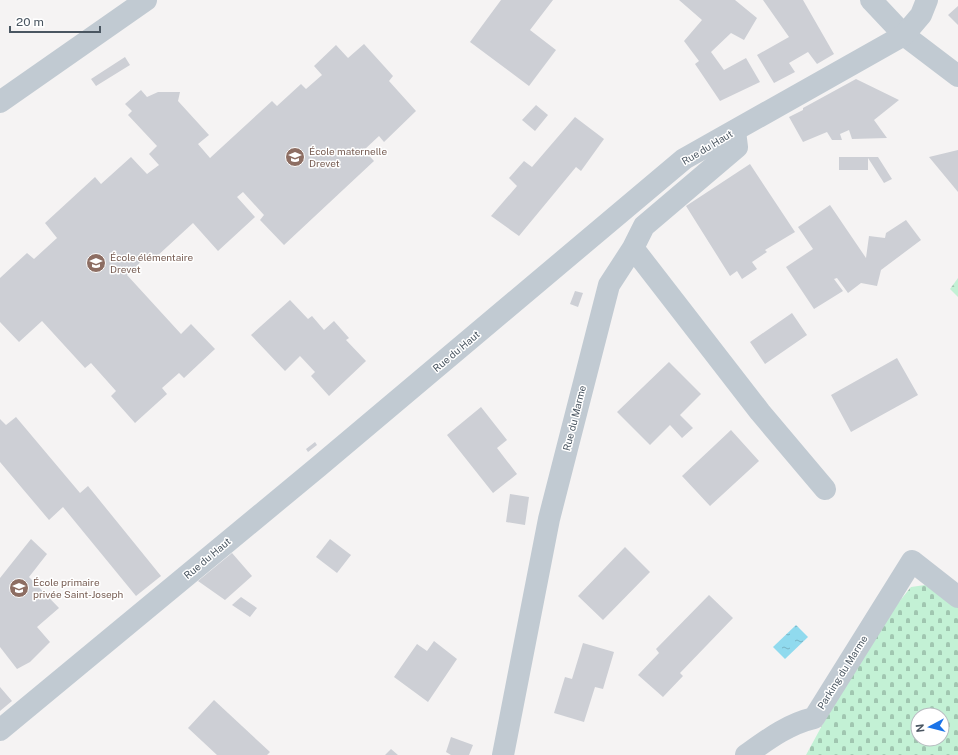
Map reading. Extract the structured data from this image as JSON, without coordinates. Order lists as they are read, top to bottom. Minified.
{"streets":{"street":["Rue du Haut","Rue du Marme","Parking du Marme"]},"crossings":[["Rue du Haut","Rue du Marme"]],"places":{"school or university":["École maternelle Drevet","École élémentaire Drevet","École primaire privée Saint-Joseph"]},"scale_bar":"20 m","north":"left"}
